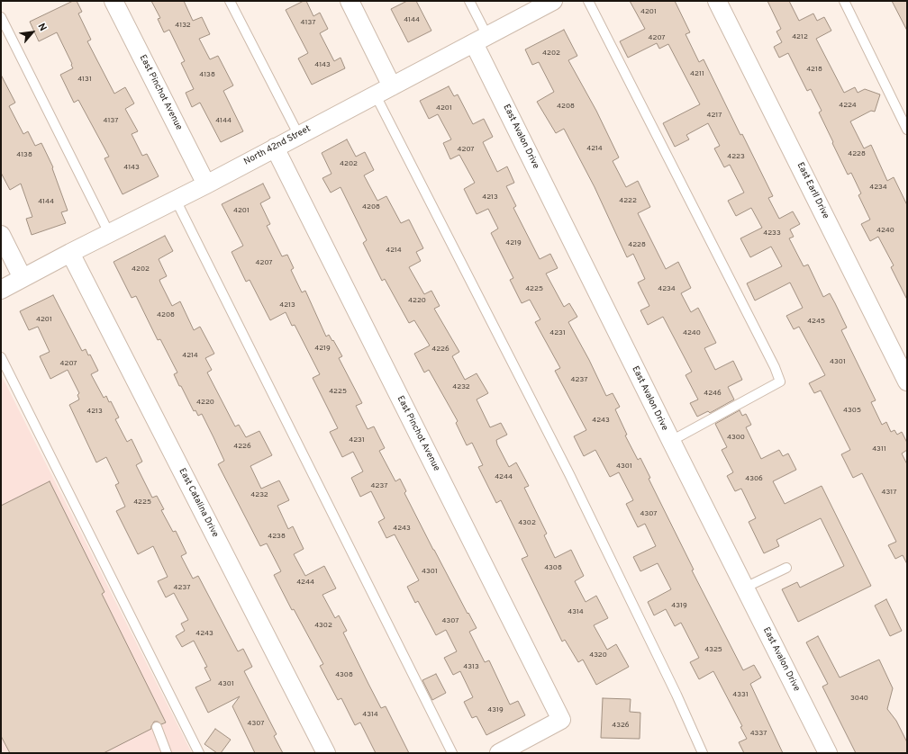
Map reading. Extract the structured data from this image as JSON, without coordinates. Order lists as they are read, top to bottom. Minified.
{"streets":{"street":["East Pinchot Avenue","East Avalon Drive","North 42nd Street","East Earll Drive","East Catalina Drive"]},"crossings":[["East Pinchot Avenue","North 42nd Street"],["East Avalon Drive","North 42nd Street"],["North 42nd Street","East Catalina Drive"]],"house_numbers":["4201","4144","4137","4132","4212","4207","4202","4143","4218","4211","4138","4131","4224","4208","4201","4217","4137","4144","4214","4207","4228","4138","4223","4202","4143","4234","4213","4222","4144","4208","4201","4240","4233","4219","4228","4214","4207","4202","4225","4234","4220","4213","4208","4201","4245","4231","4240","4219","4226","4214","4301","4207","4237","4232","4225","4246","4220","4305","4213","4243","4300","4231","4226","4311","4301","4244","4306","4237","4317","4232","4225","4307","4302","4243","4238","4308","4301","4244","4237","4319","4314","4307","4302","4243","4325","4320","4313","4308","4301","4331","3040","4319","4314","4307","4326","4337"],"north":"top right"}
